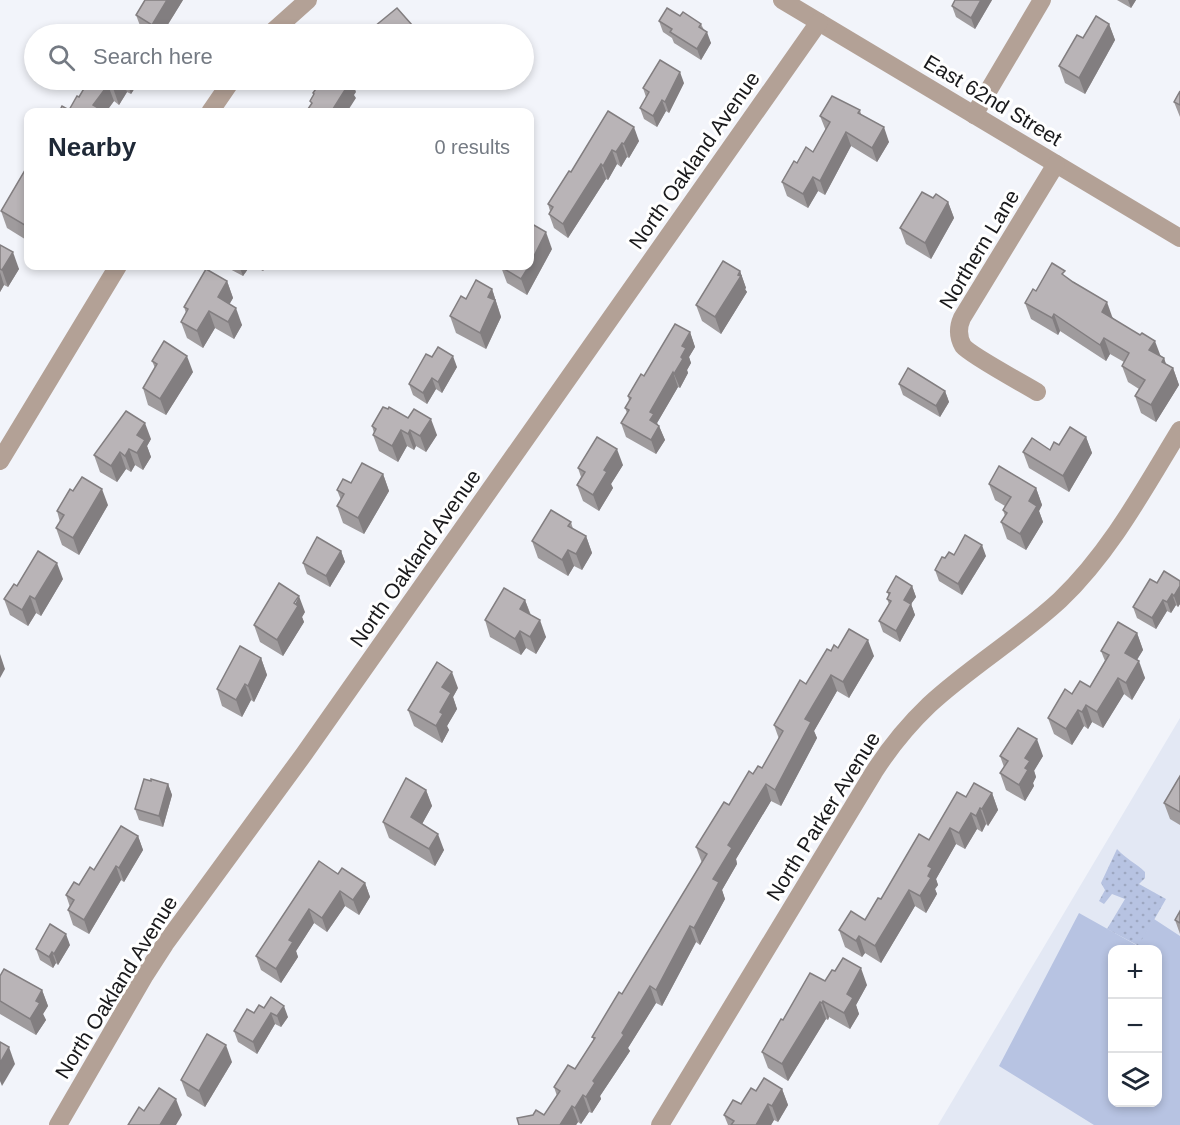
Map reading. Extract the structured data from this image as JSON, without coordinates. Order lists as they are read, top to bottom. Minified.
{"streets":{"street":["East 62nd Street","North Oakland Avenue","Northern Lane","North Parker Avenue"]},"crossings":[["East 62nd Street","North Oakland Avenue"],["East 62nd Street","Northern Lane"]],"page":{"search":"Search here","heading":["Nearby","0 results"],"map_buttons":["+","−"]}}
